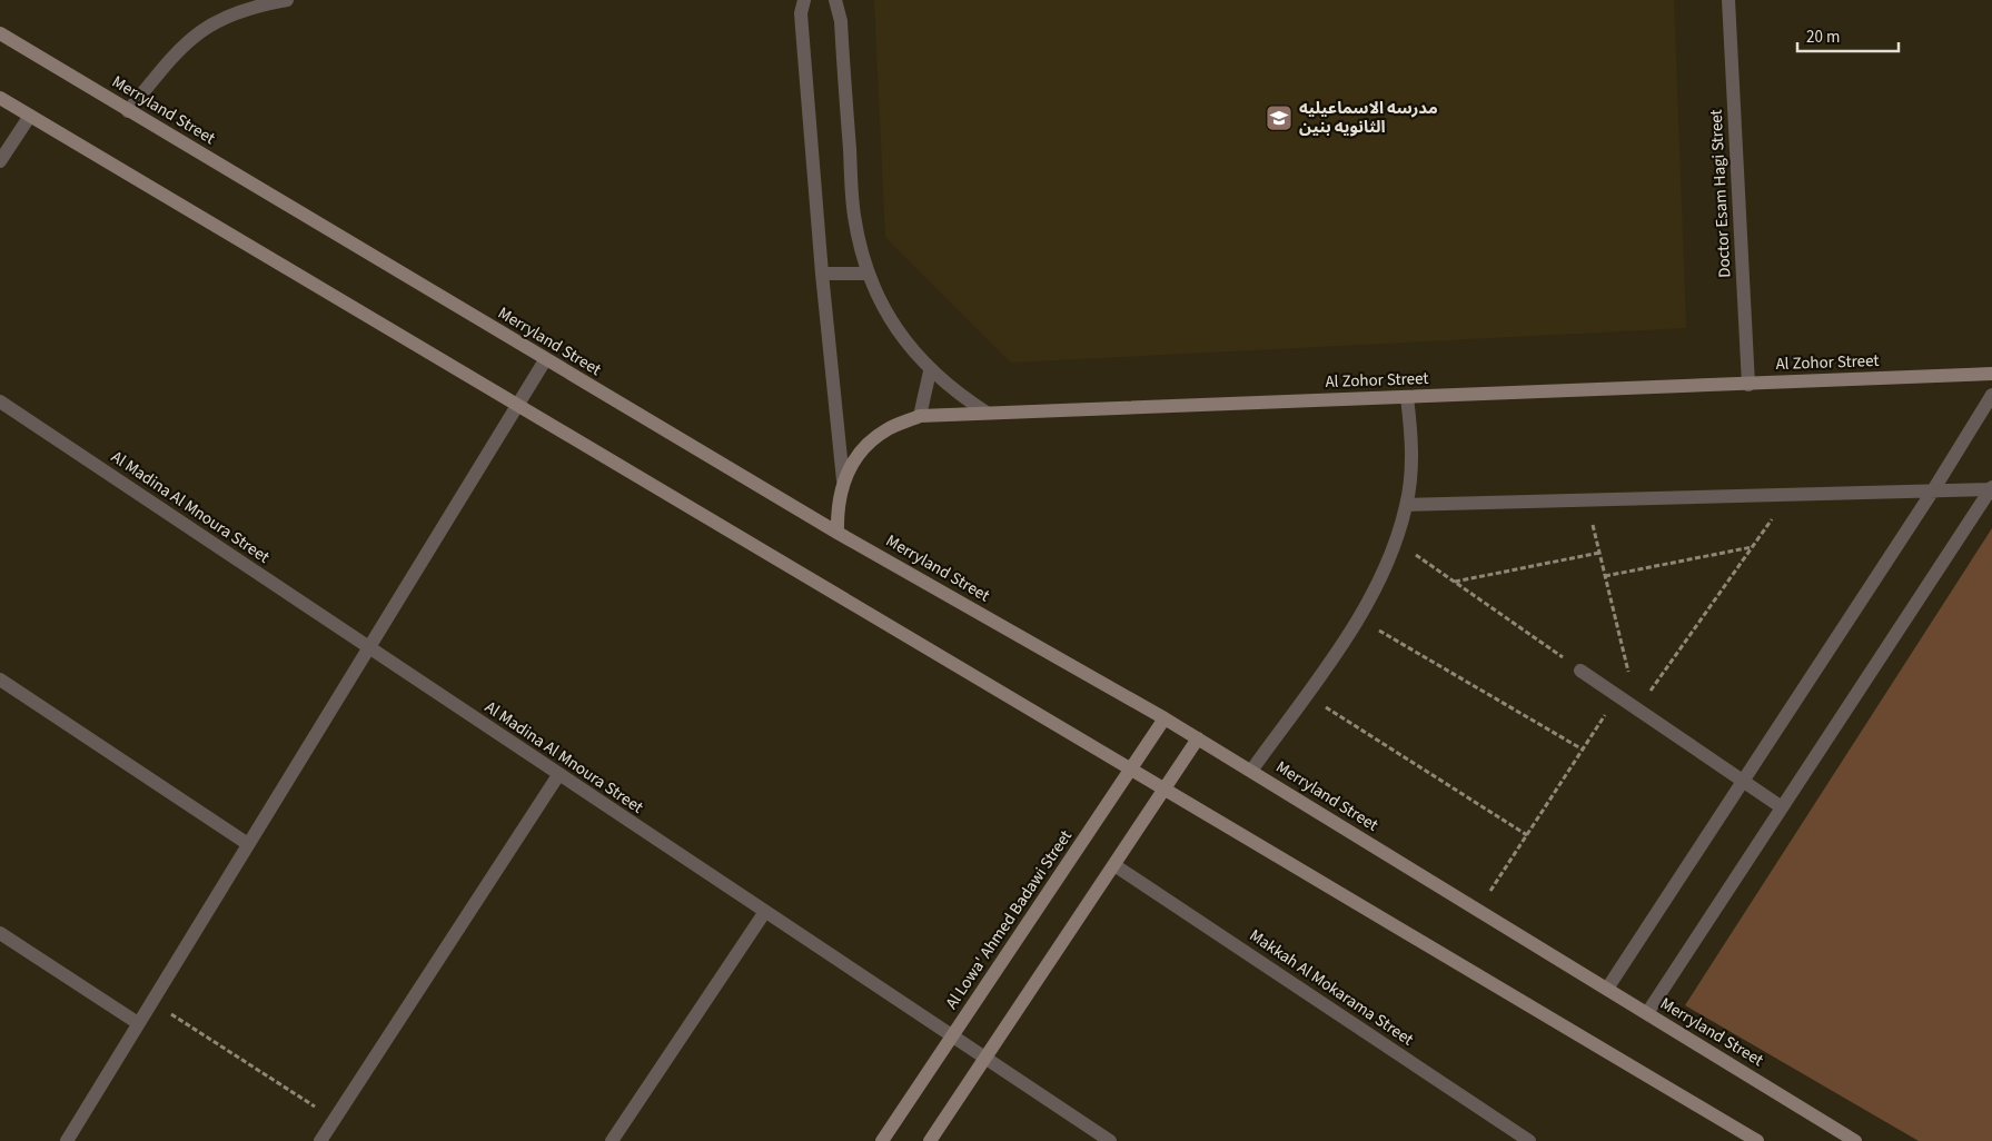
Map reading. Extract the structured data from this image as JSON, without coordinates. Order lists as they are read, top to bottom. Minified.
{"streets":{"street":["Merryland Street","Doctor Esam Hagi Street","Al Zohor Street","Al Madina Al Mnoura Street","Al Lowa' Ahmed Badawi Street","Makkah Al Mokarama Street"]},"crossings":[["Merryland Street","Al Zohor Street"],["Merryland Street","Al Lowa' Ahmed Badawi Street"],["Doctor Esam Hagi Street","Al Zohor Street"],["Al Madina Al Mnoura Street","Al Lowa' Ahmed Badawi Street"]],"places":{"school or university":["مدرسه الاسماعيليه الثانويه بنين"]},"scale_bar":"20 m"}
